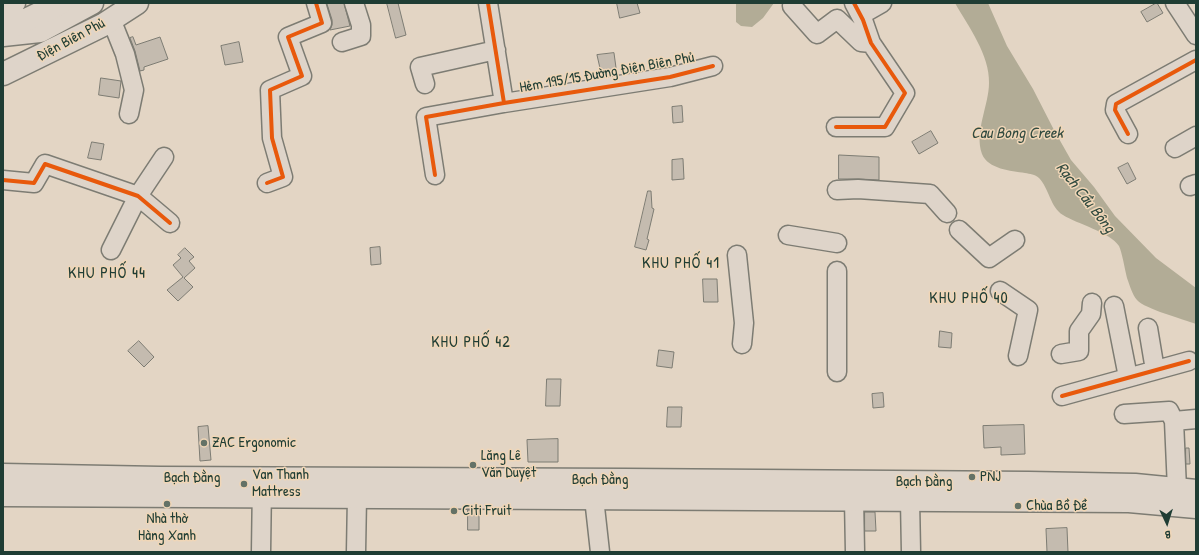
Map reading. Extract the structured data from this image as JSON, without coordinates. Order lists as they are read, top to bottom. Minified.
{"streets":{"main road":["Điện Biên Phủ","Bạch Đằng"],"street":["Hẻm 195/15 Đường Điện Biên Phủ"]},"districts":["KHU PHỐ 41","KHU PHỐ 44","KHU PHỐ 40","KHU PHỐ 42"],"water":["Cau Bong Creek","Rạch Cầu Bông"],"places":["ZAC Ergonomic","Lăng Lê Văn Duyệt","PNJ","Van Thanh Mattress","Nhà thờ Hàng Xanh","Chùa Bồ Đề","Citi Fruit"],"north":"bottom"}
